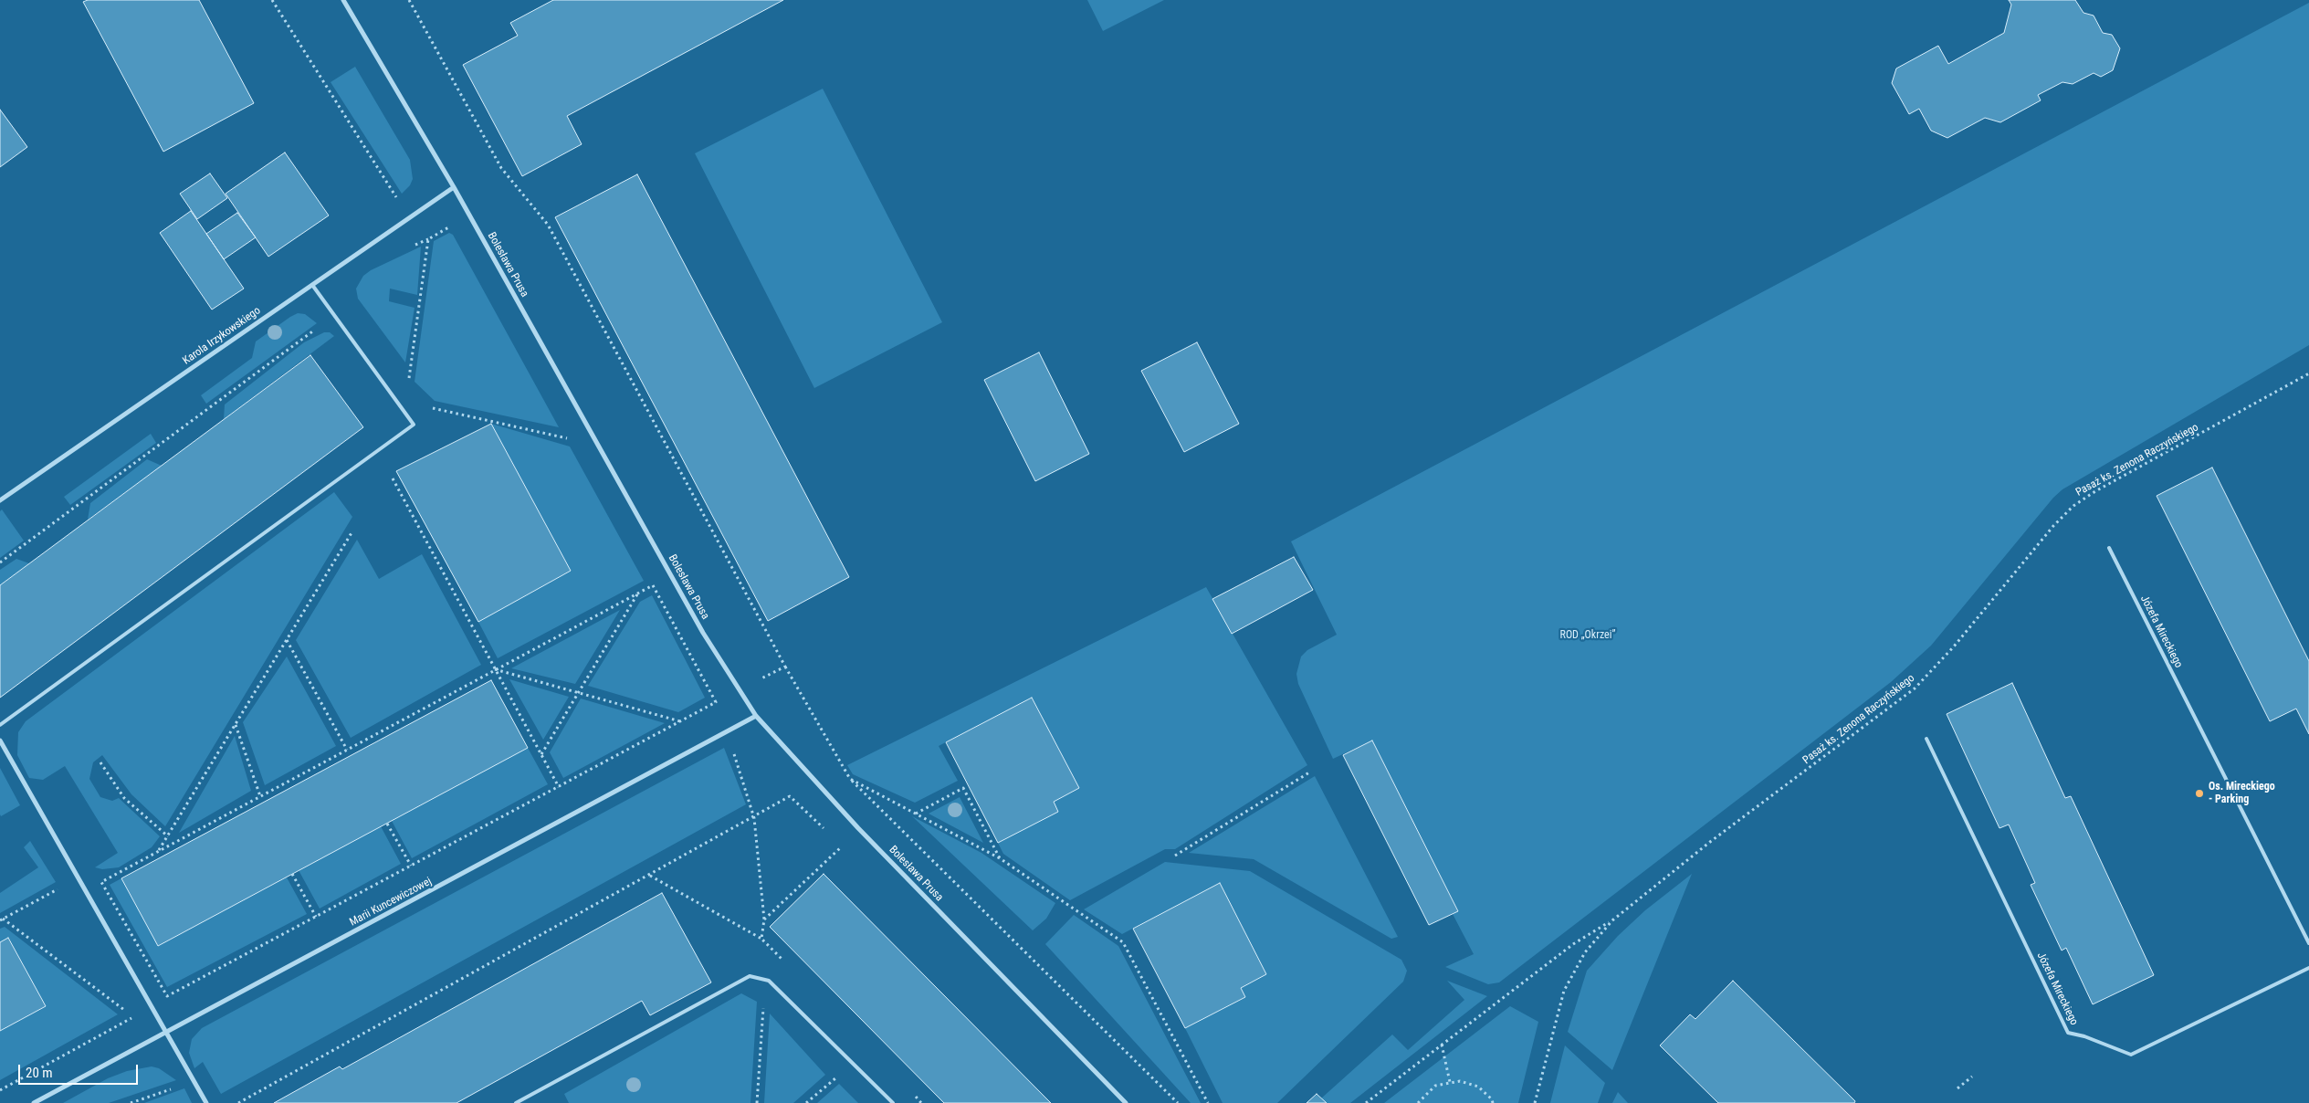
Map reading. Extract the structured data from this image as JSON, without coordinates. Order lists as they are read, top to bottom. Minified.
{"streets":{"street":["Bolesława Prusa","Karola Irzykowskiego","Marii Kuncewiczowej"],"lane":["Józefa Mireckiego"],"path":["Pasaż ks. Zenona Raczyńskiego"]},"crossings":[["Bolesława Prusa","Karola Irzykowskiego"],["Bolesława Prusa","Marii Kuncewiczowej"]],"parks":["ROD „Okrzei”"],"places":["Os. Mireckiego - Parking"],"scale_bar":"20 m"}
